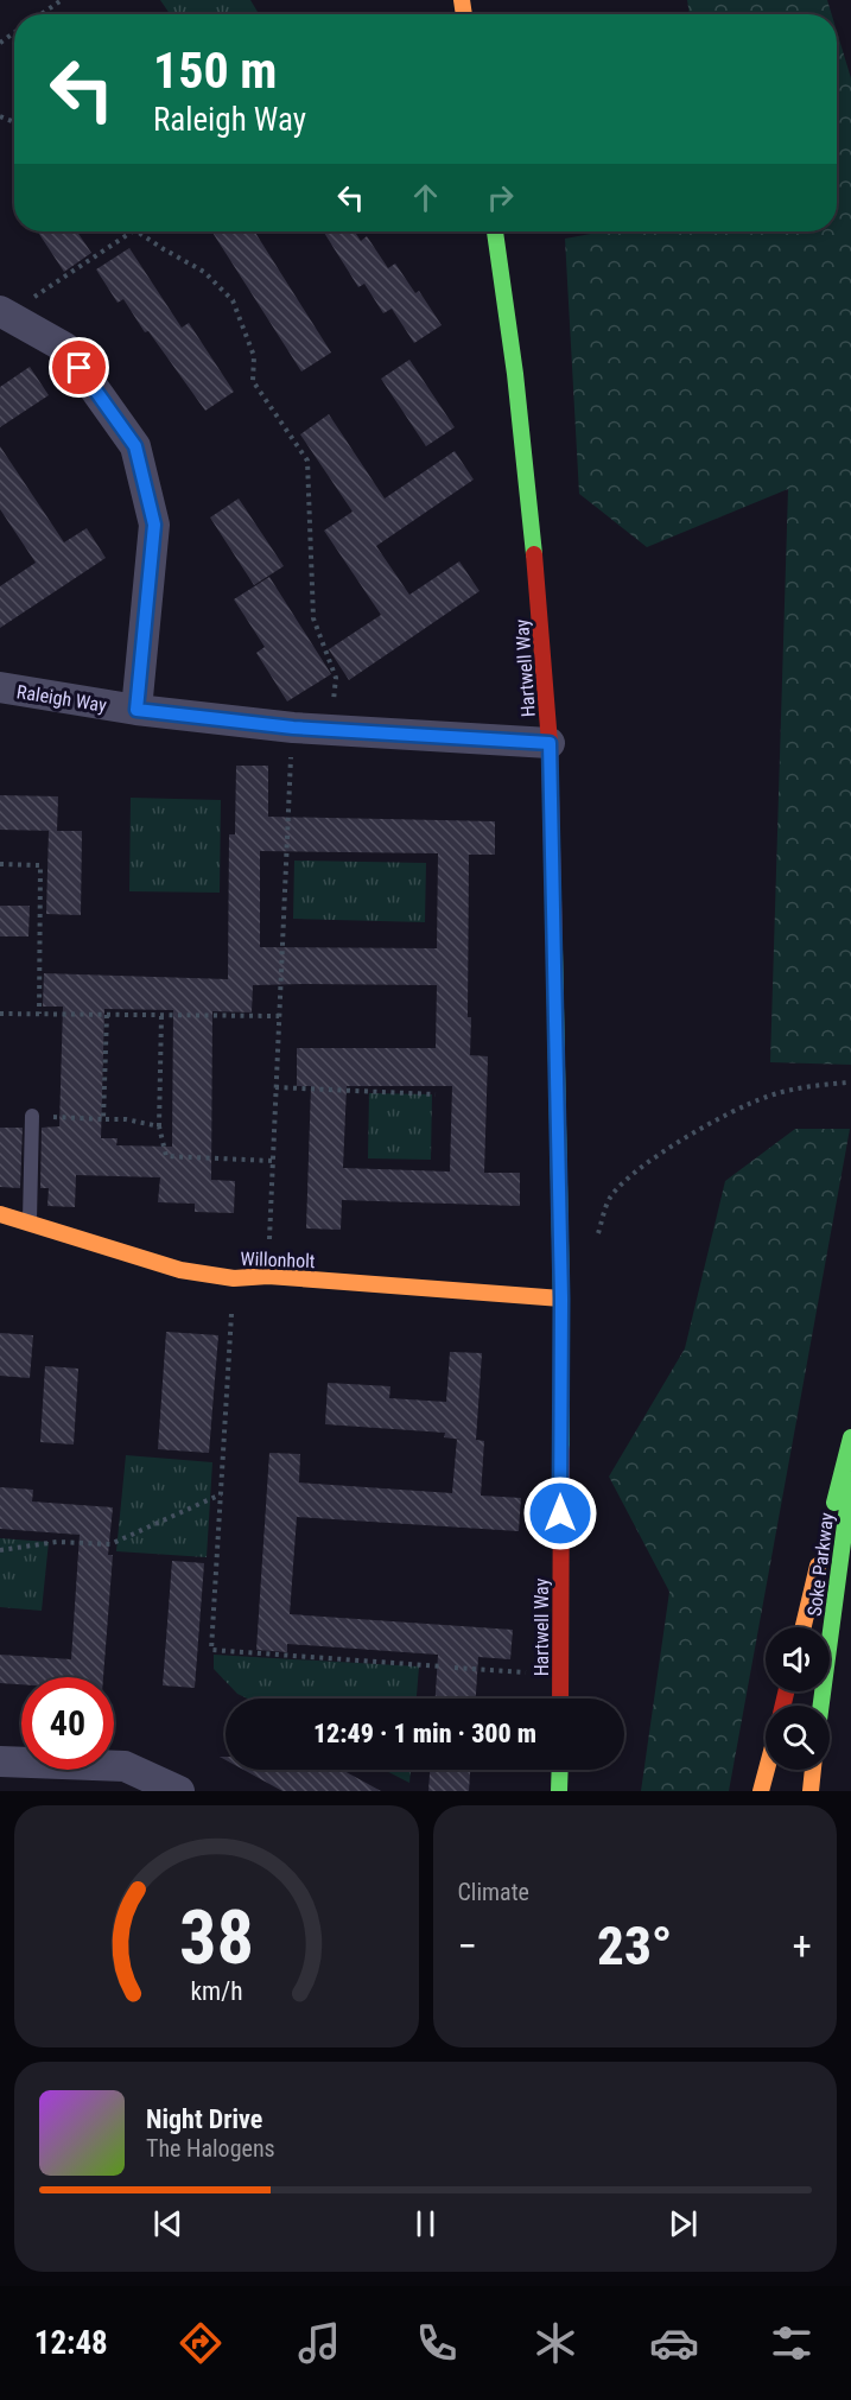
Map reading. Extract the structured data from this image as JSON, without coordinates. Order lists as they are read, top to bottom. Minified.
{"streets":{"main road":["Hartwell Way","Willonholt","Soke Parkway"],"street":["Raleigh Way"]},"crossings":[["Hartwell Way","Raleigh Way"],["Hartwell Way","Willonholt"]],"page":{"turn":["150 m","Raleigh Way"],"limit":"40","trip":"12:49 · 1 min · 300 m","tile":"Climate","heat":["−","23°","+"],"song":["Night Drive","The Halogens"],"tabs":"12:48","gauge":["38","km/h"]}}
